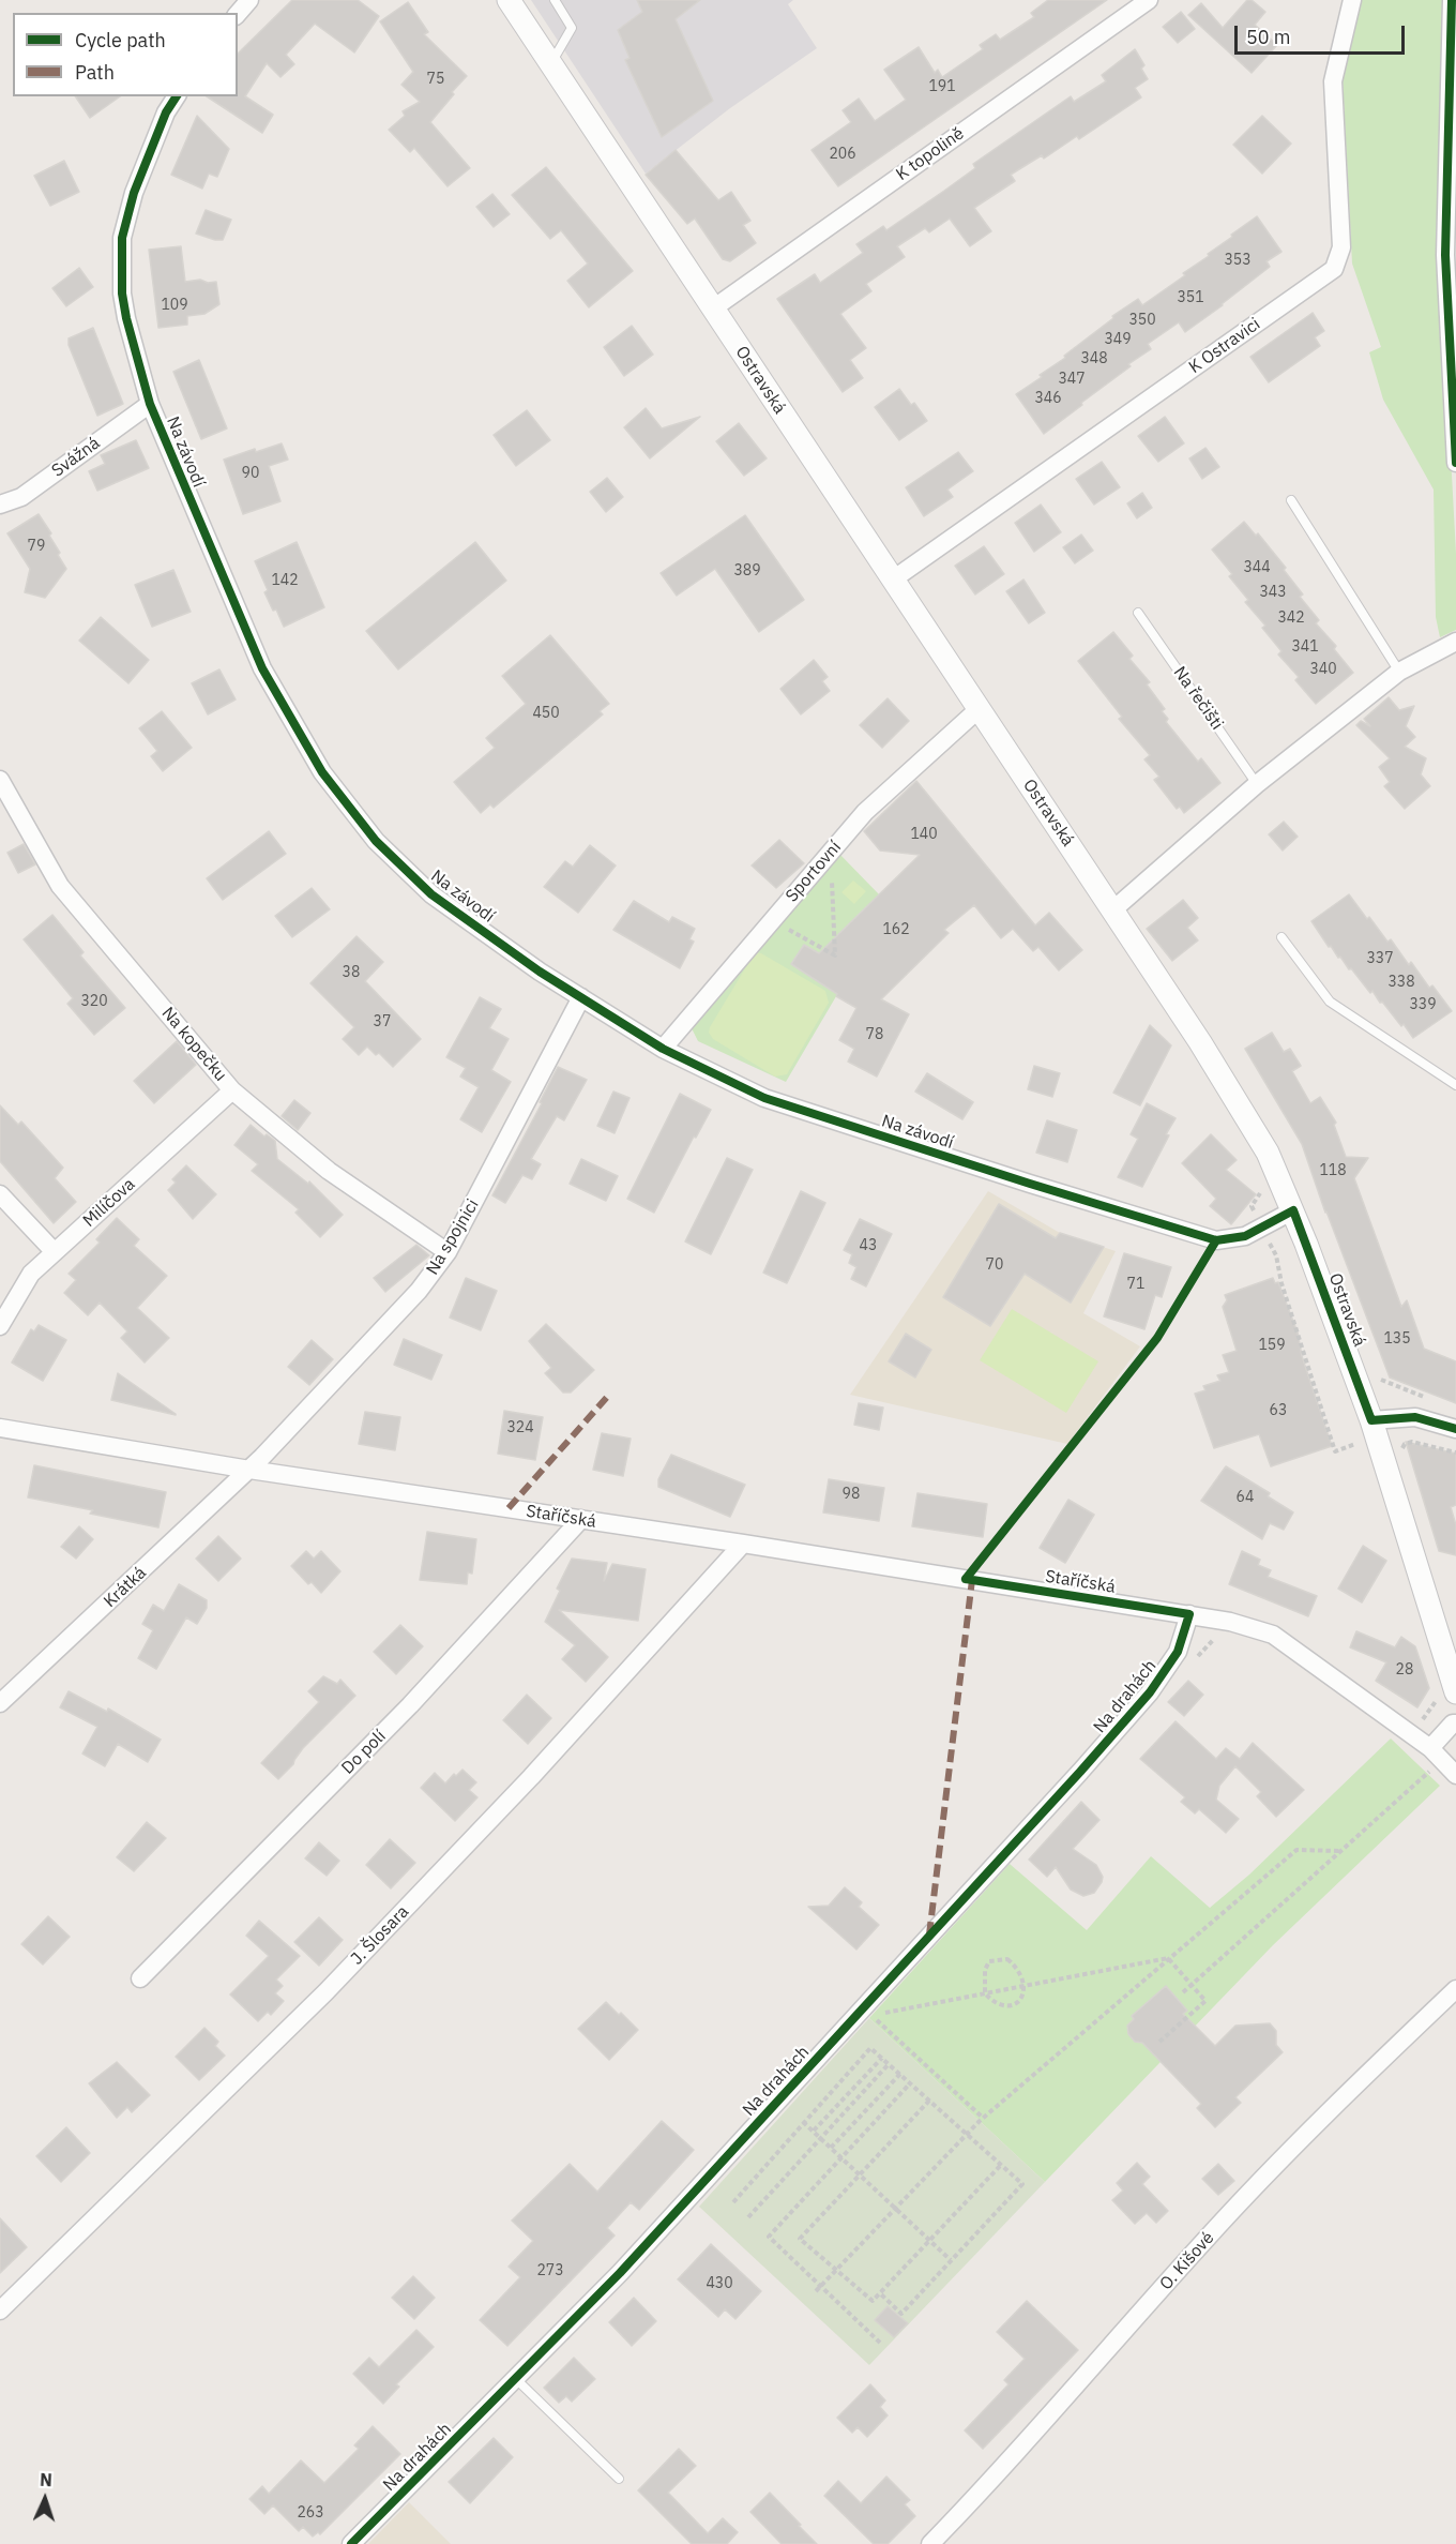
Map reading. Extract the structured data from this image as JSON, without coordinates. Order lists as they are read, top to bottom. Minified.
{"streets":{"street":["K topolině","K Ostravici","Ostravská","Na závodí","Svážná","Sportovní","Na kopečku","Milíčova","Na spojnici","Staříčská","Krátká","Na drahách","Do polí","J. Šlosara","O. Kišové"],"lane":["Na řečišti"]},"crossings":[["K topolině","Ostravská"],["K Ostravici","Ostravská"],["Ostravská","Na závodí"],["Ostravská","Sportovní"],["Na závodí","Svážná"],["Na závodí","Sportovní"],["Na závodí","Na spojnici"],["Na kopečku","Milíčova"],["Na kopečku","Na spojnici"],["Na spojnici","Staříčská"],["Na spojnici","Krátká"],["Staříčská","Krátká"],["Staříčská","Na drahách"],["Staříčská","Do polí"],["Staříčská","J. Šlosara"]],"house_numbers":["75","191","206","353","351","109","350","349","348","347","346","90","79","344","389","142","343","342","341","340","450","140","162","337","38","338","320","339","37","78","118","43","70","71","135","159","63","324","98","64","28","273","430","263"],"legend":["Cycle path","Path"],"scale_bar":"50 m","north":"top"}
